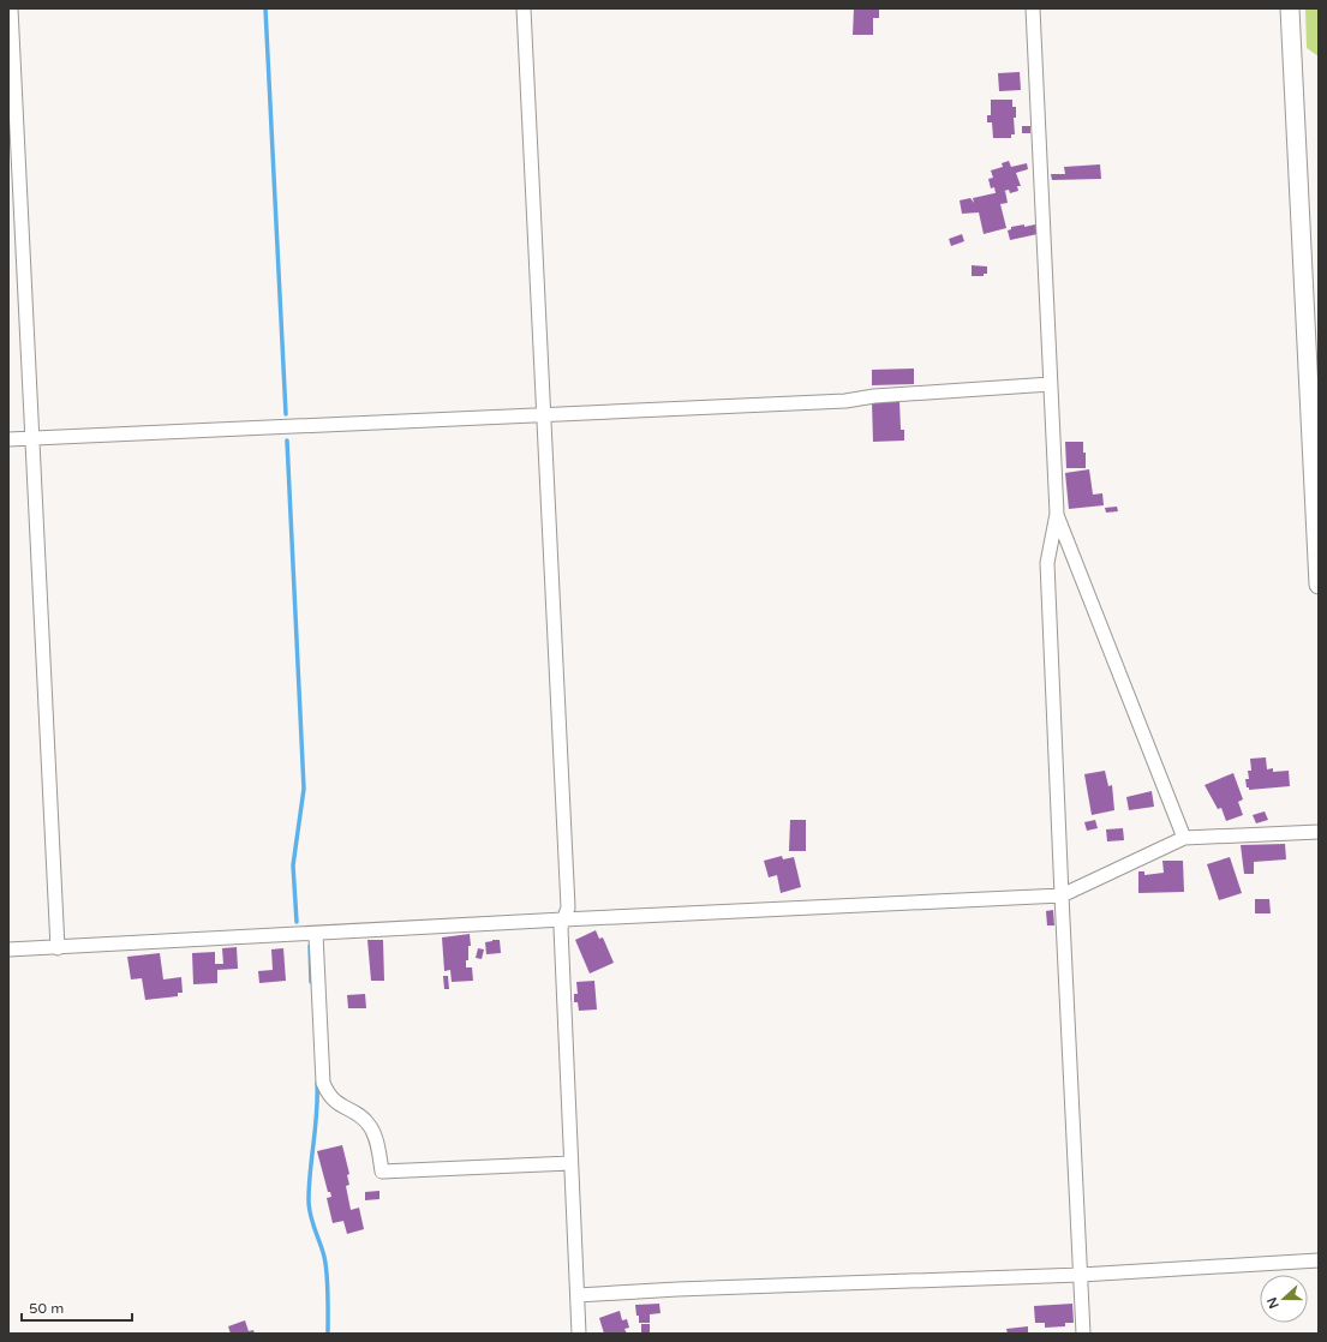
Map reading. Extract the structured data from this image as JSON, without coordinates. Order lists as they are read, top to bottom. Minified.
{"scale_bar":"50 m","north":"left"}
